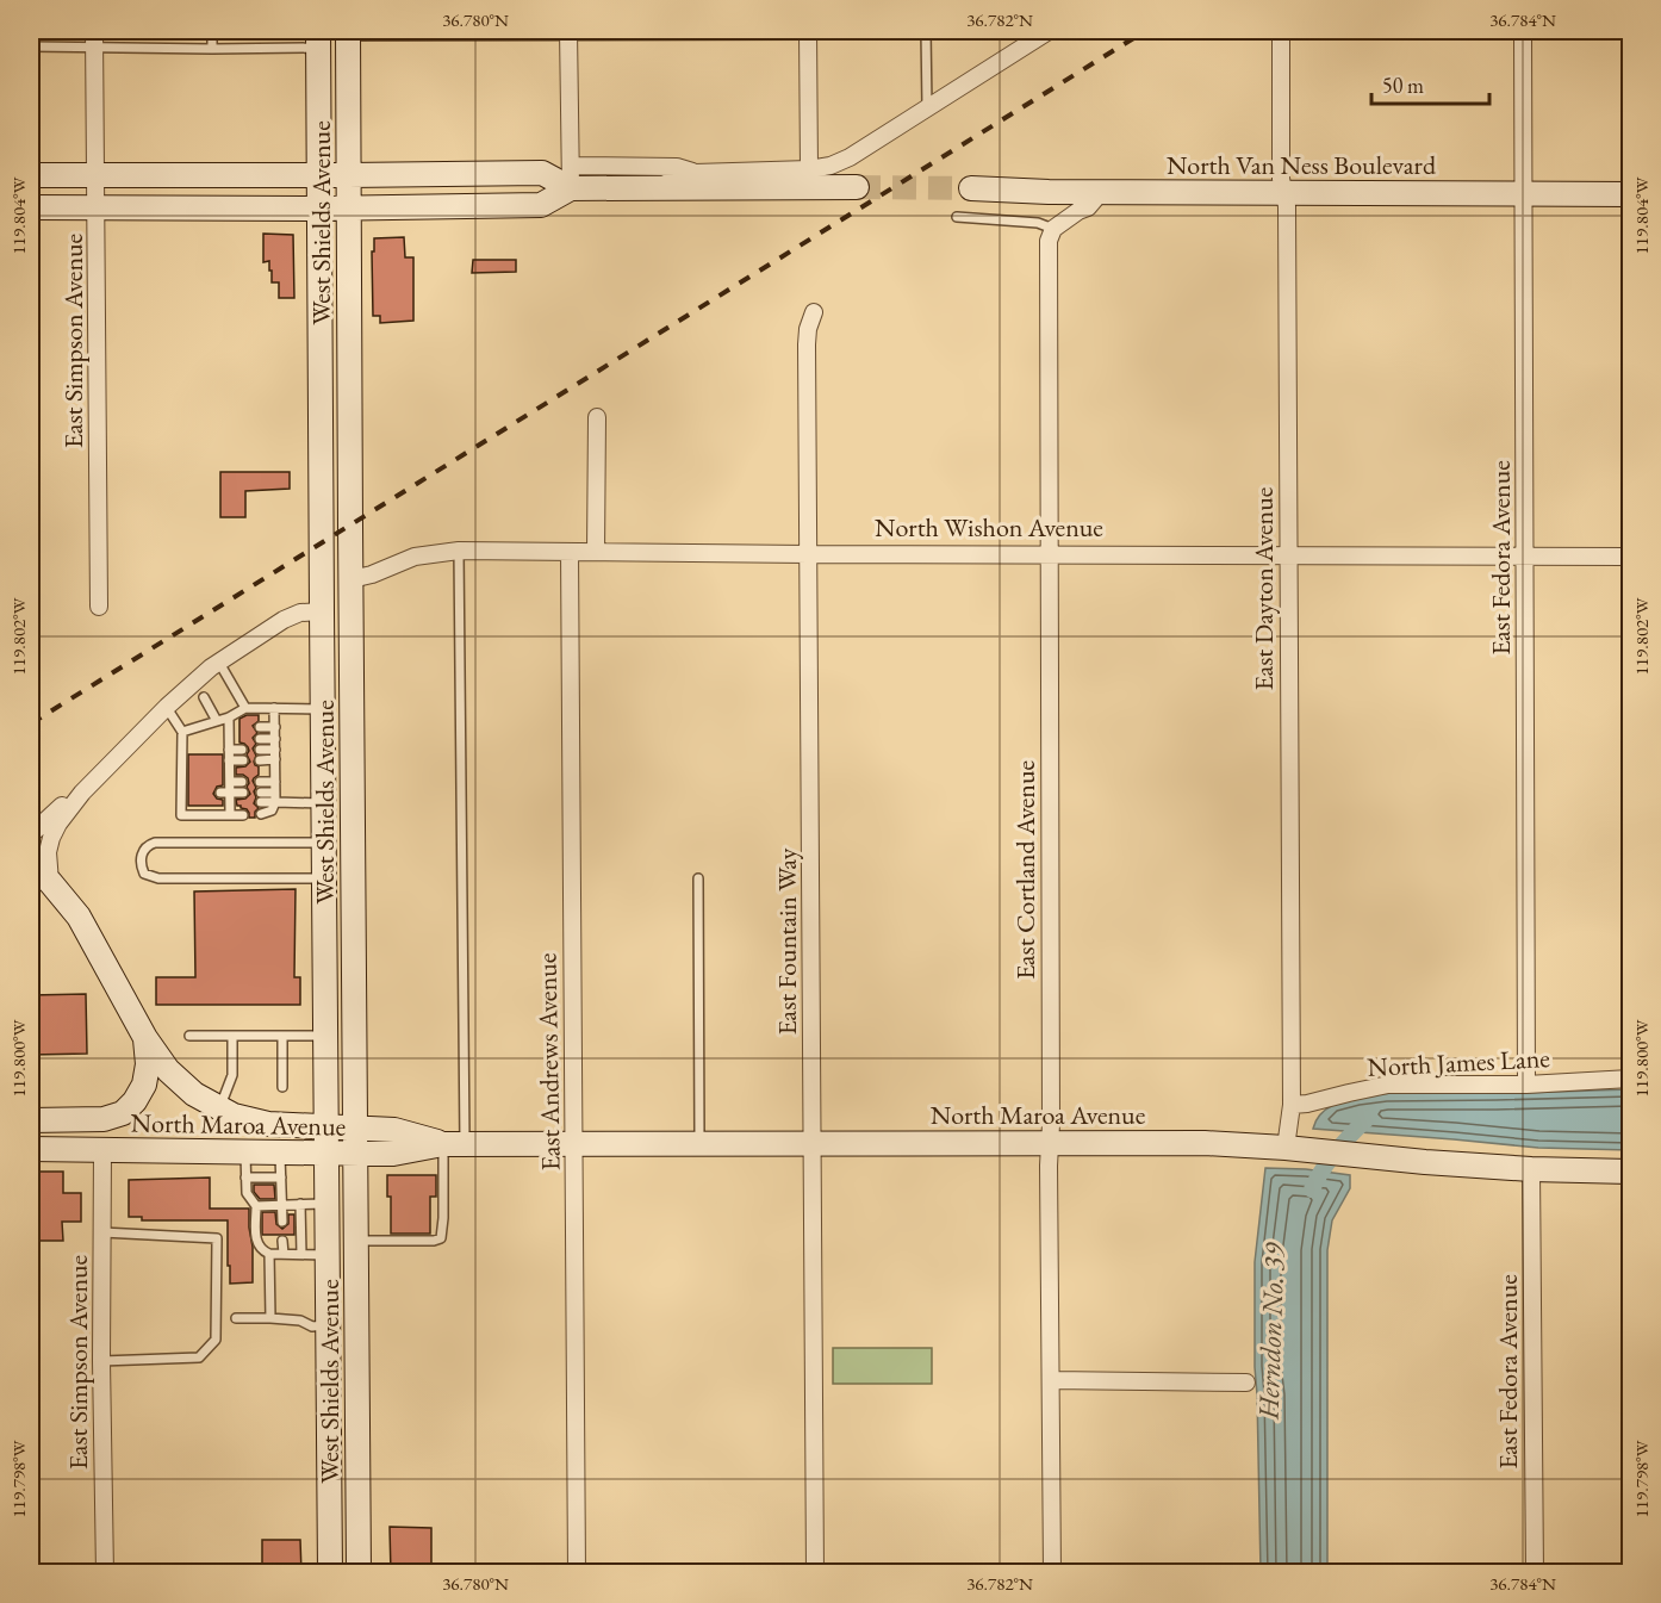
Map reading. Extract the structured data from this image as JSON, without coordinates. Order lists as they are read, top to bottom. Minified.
{"streets":{"main road":["North Van Ness Boulevard","West Shields Avenue","North Maroa Avenue"],"street":["East Simpson Avenue","North Wishon Avenue","East Fedora Avenue","East Dayton Avenue","East Cortland Avenue","East Fountain Way","East Andrews Avenue","North James Lane"]},"crossings":[["North Van Ness Boulevard","East Fedora Avenue"],["North Van Ness Boulevard","East Dayton Avenue"],["West Shields Avenue","North Wishon Avenue"],["West Shields Avenue","North Maroa Avenue"],["East Simpson Avenue","North Maroa Avenue"],["North Wishon Avenue","East Fedora Avenue"],["North Wishon Avenue","East Dayton Avenue"],["North Wishon Avenue","East Cortland Avenue"],["North Wishon Avenue","East Fountain Way"],["North Wishon Avenue","East Andrews Avenue"],["East Fedora Avenue","North James Lane"],["East Fedora Avenue","North Maroa Avenue"],["East Dayton Avenue","North James Lane"],["East Dayton Avenue","North Maroa Avenue"],["East Cortland Avenue","North Maroa Avenue"],["East Fountain Way","North Maroa Avenue"],["East Andrews Avenue","North Maroa Avenue"]],"water":["Herndon No. 39"],"scale_bar":"50 m","coordinates":["36.780°N","36.782°N","36.784°N","119.804°W","119.802°W","119.800°W","119.798°W"]}
